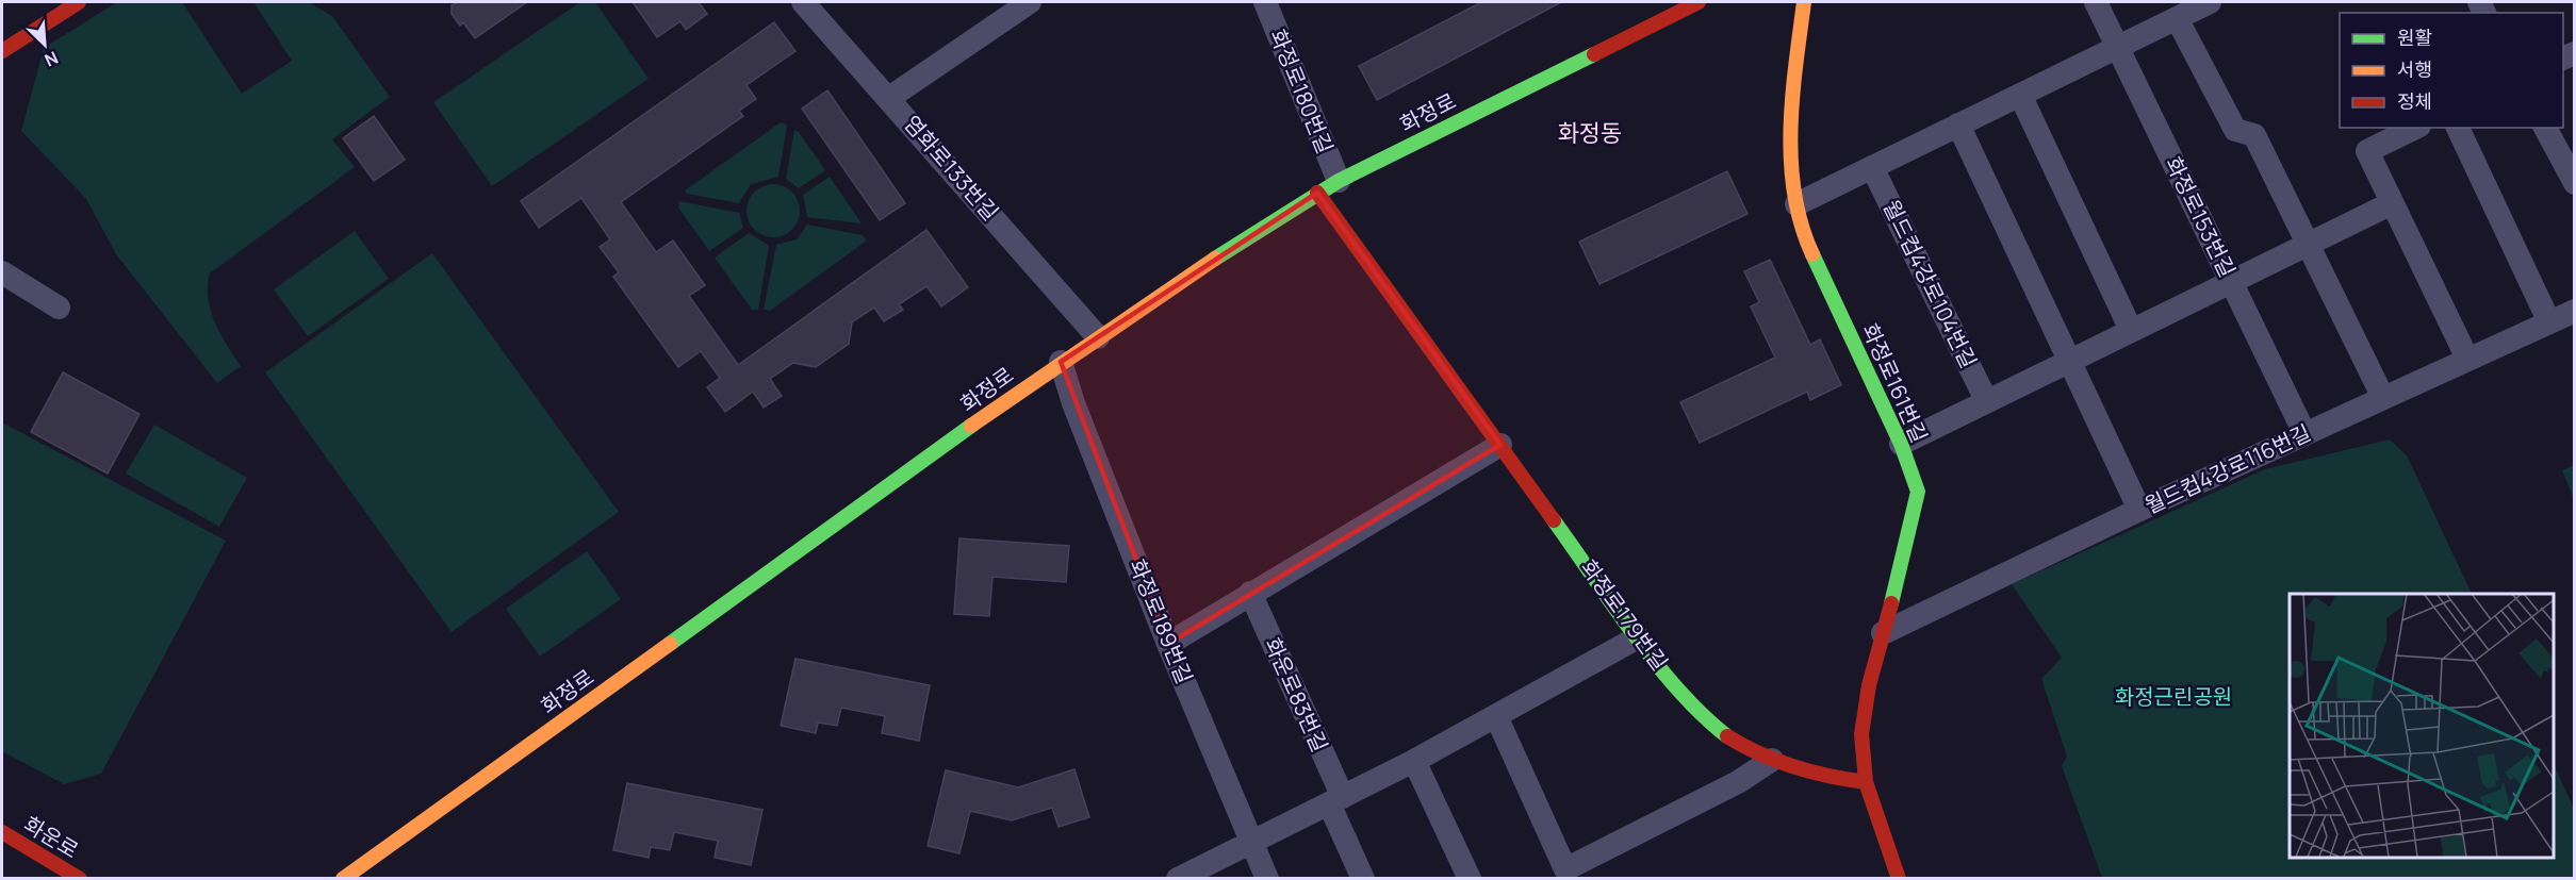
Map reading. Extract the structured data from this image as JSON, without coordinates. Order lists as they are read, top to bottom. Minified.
{"streets":{"street":["화정로180번길","화정로","염화로133번길","화정로153번길","월드컵4강로104번길","화정로161번길","월드컵4강로116번길","화정로179번길","화정로189번길","화운로83번길","화운로"]},"crossings":[["화정로180번길","화정로"],["화정로","염화로133번길"],["화정로","화정로179번길"],["화정로","화정로189번길"],["화정로153번길","월드컵4강로116번길"],["화정로161번길","월드컵4강로116번길"],["화정로161번길","화정로179번길"]],"districts":["화정동"],"parks":["화정근린공원"],"legend":["원활","서행","정체"],"north":"bottom right"}
